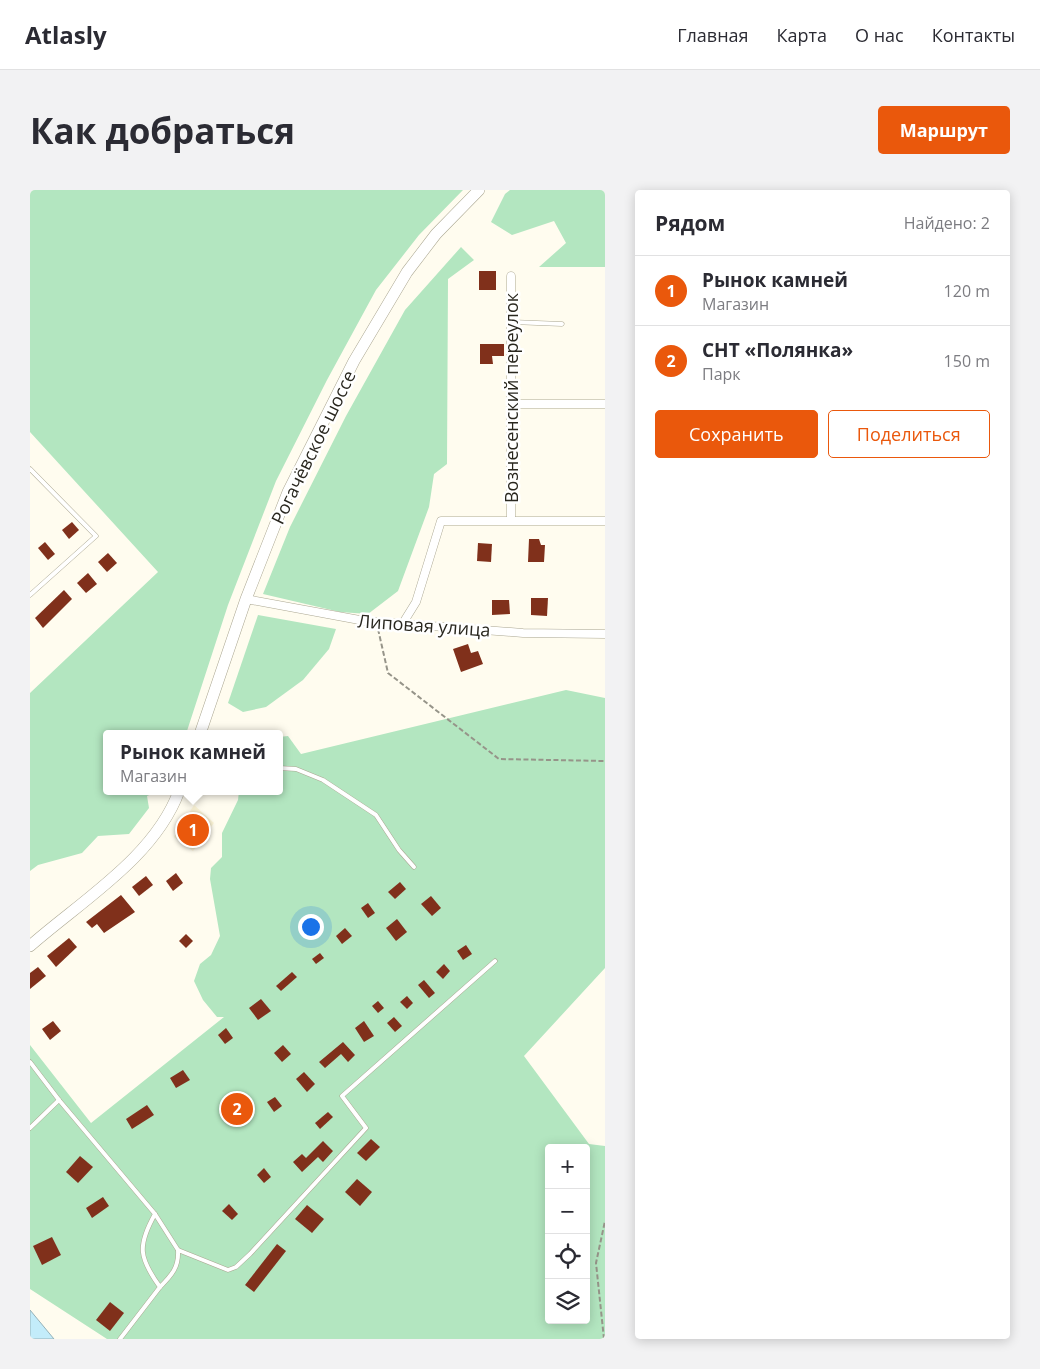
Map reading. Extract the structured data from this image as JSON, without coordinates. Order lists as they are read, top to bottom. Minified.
{"streets":{"main road":["Рогачёвское шоссе"],"street":["Вознесенский переулок","Липовая улица"]},"crossings":[["Рогачёвское шоссе","Липовая улица"]],"page":{"header":"Atlasly","nav":["Главная","Карта","О нас","Контакты"],"buttons":["Маршрут",["Сохранить","Поделиться"]],"title":"Как добраться","heading":["Рядом","Найдено: 2"],"list":[{"mark":"1","name":"Рынок камней","note":"Магазин","value":"120 m"},{"mark":"2","name":"СНТ «Полянка»","note":"Парк","value":"150 m"}],"popup":["Рынок камней","Магазин"],"pins":["1","2"],"map_buttons":["+","−"]}}
